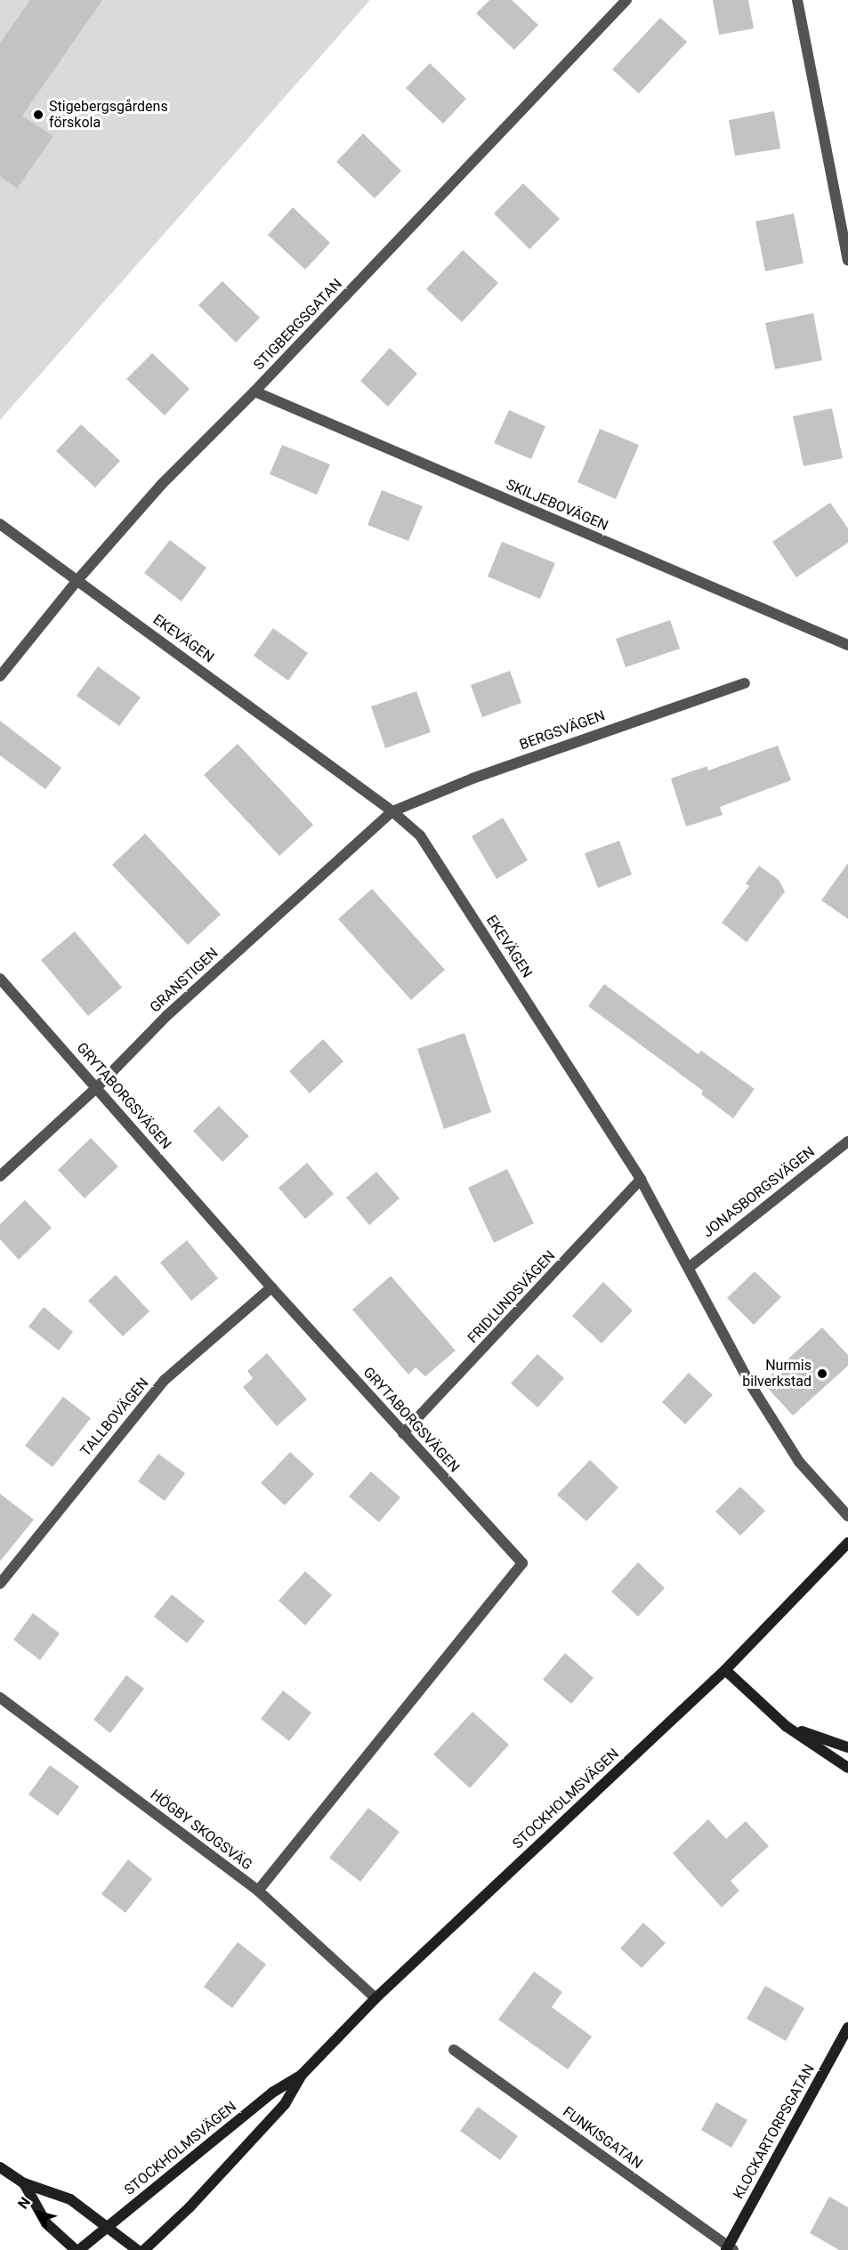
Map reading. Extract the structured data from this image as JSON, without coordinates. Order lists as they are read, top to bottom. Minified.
{"streets":{"main road":["STOCKHOLMSVÄGEN","KLOCKARTORPSGATAN"],"street":["STIGBERGSGATAN","SKILJEBOVÄGEN","EKEVÄGEN","BERGSVÄGEN","GRANSTIGEN","GRYTABORGSVÄGEN","JONASBORGSVÄGEN","FRIDLUNDSVÄGEN","TALLBOVÄGEN","HÖGBY SKOGSVÄG","FUNKISGATAN"]},"crossings":[["STIGBERGSGATAN","SKILJEBOVÄGEN"],["STIGBERGSGATAN","EKEVÄGEN"],["EKEVÄGEN","BERGSVÄGEN"],["EKEVÄGEN","GRANSTIGEN"],["EKEVÄGEN","JONASBORGSVÄGEN"],["EKEVÄGEN","FRIDLUNDSVÄGEN"],["BERGSVÄGEN","GRANSTIGEN"],["GRANSTIGEN","GRYTABORGSVÄGEN"],["GRYTABORGSVÄGEN","FRIDLUNDSVÄGEN"],["GRYTABORGSVÄGEN","TALLBOVÄGEN"],["GRYTABORGSVÄGEN","HÖGBY SKOGSVÄG"],["STOCKHOLMSVÄGEN","HÖGBY SKOGSVÄG"],["KLOCKARTORPSGATAN","FUNKISGATAN"]],"places":["Stigebergsgårdens förskola","Nurmis bilverkstad"],"north":"top left"}
